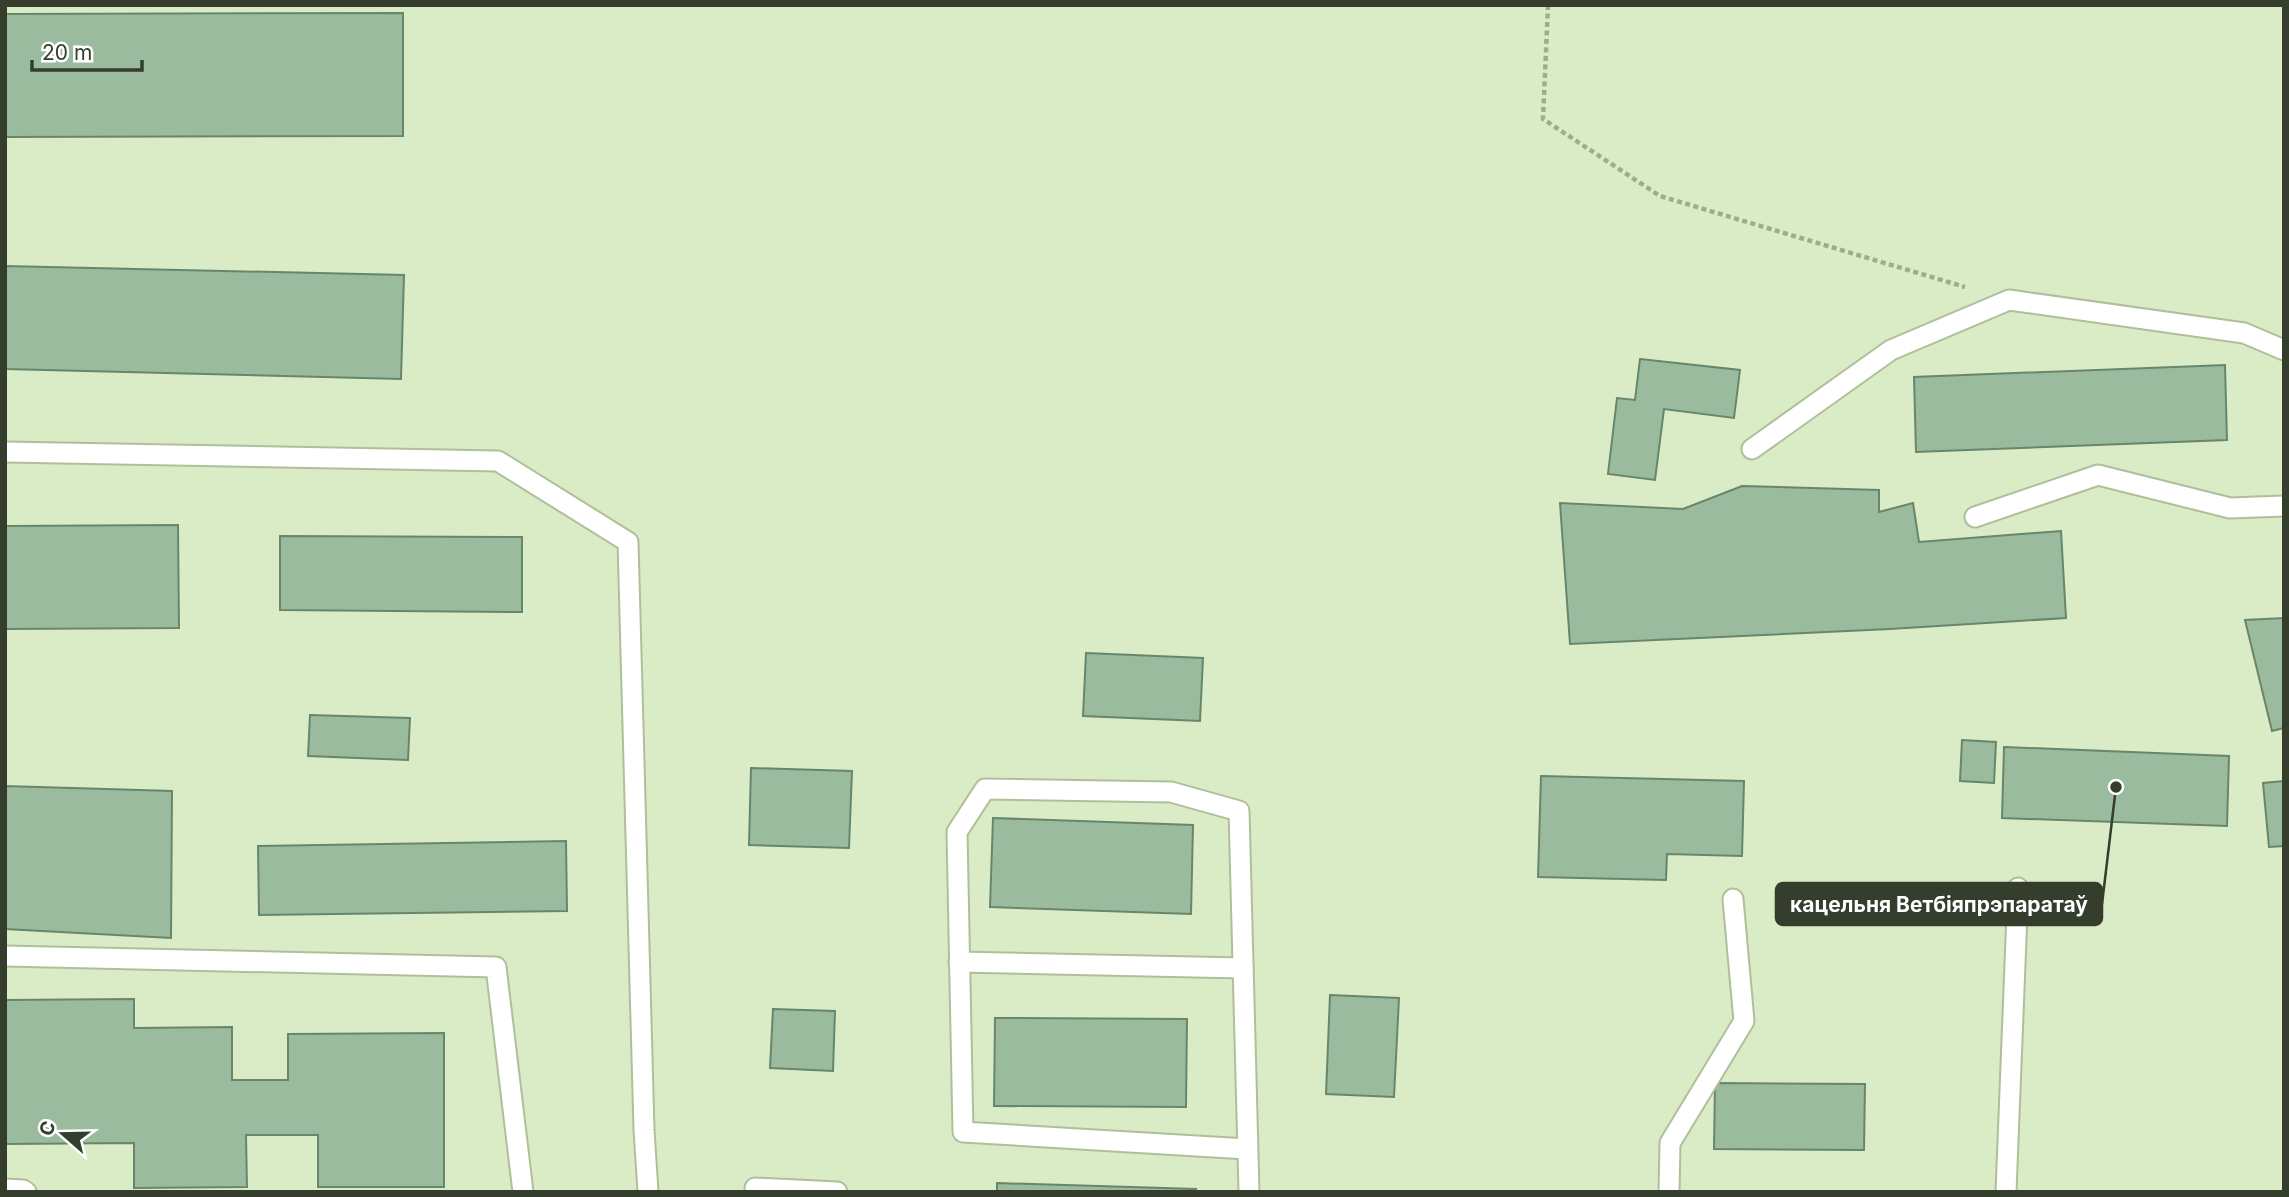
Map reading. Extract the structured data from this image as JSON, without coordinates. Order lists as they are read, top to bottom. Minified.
{"places":["кацельня Ветбіяпрэпаратаў"],"scale_bar":"20 m","north":"left"}
